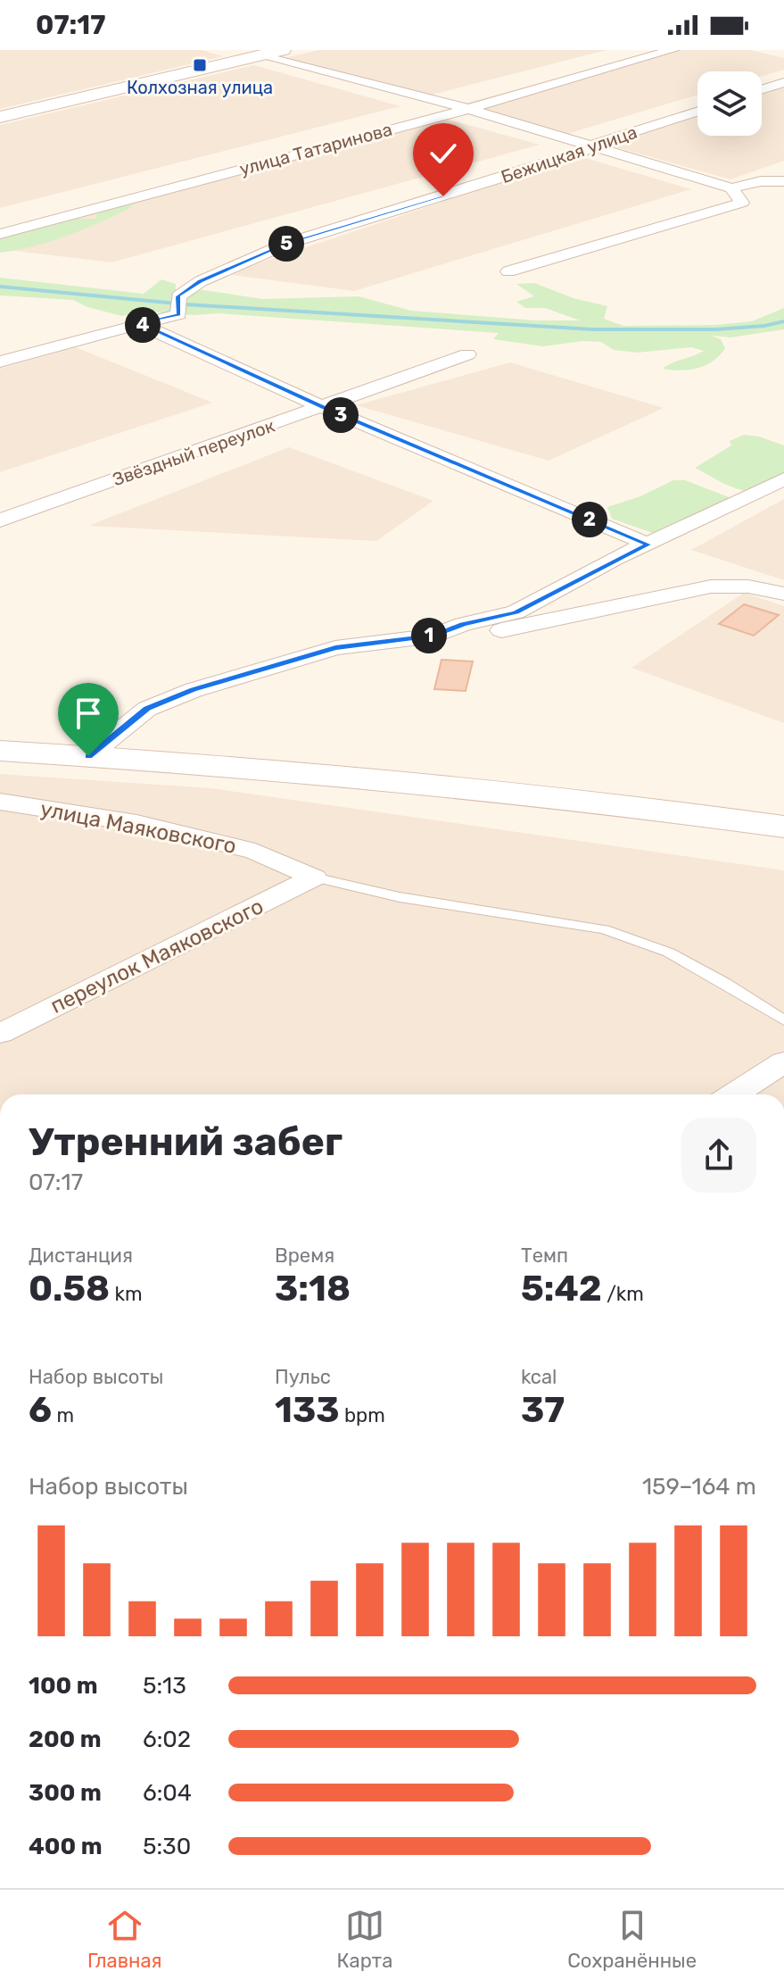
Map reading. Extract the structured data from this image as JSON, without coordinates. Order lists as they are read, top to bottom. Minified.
{"streets":{"street":["улица Татаринова","Бежицкая улица","Звёздный переулок","улица Маяковского","переулок Маяковского"]},"crossings":[["улица Маяковского","переулок Маяковского"]],"places":{"transit":["Колхозная улица"]},"page":{"status":"07:17","pins":["5","4","3","2","1"],"heading":["Утренний забег","07:17"],"stats":[["Дистанция","0.58 km"],["Время","3:18"],["Темп","5:42 /km"],["Набор высоты","6 m"],["Пульс","133 bpm"],["kcal","37"]],"chart":["Набор высоты","159–164 m"],"list":[{"name":"100 m","note":"5:13"},{"name":"200 m","note":"6:02"},{"name":"300 m","note":"6:04"},{"name":"400 m","note":"5:30"}],"tabs":["Главная","Карта","Сохранённые"]}}
